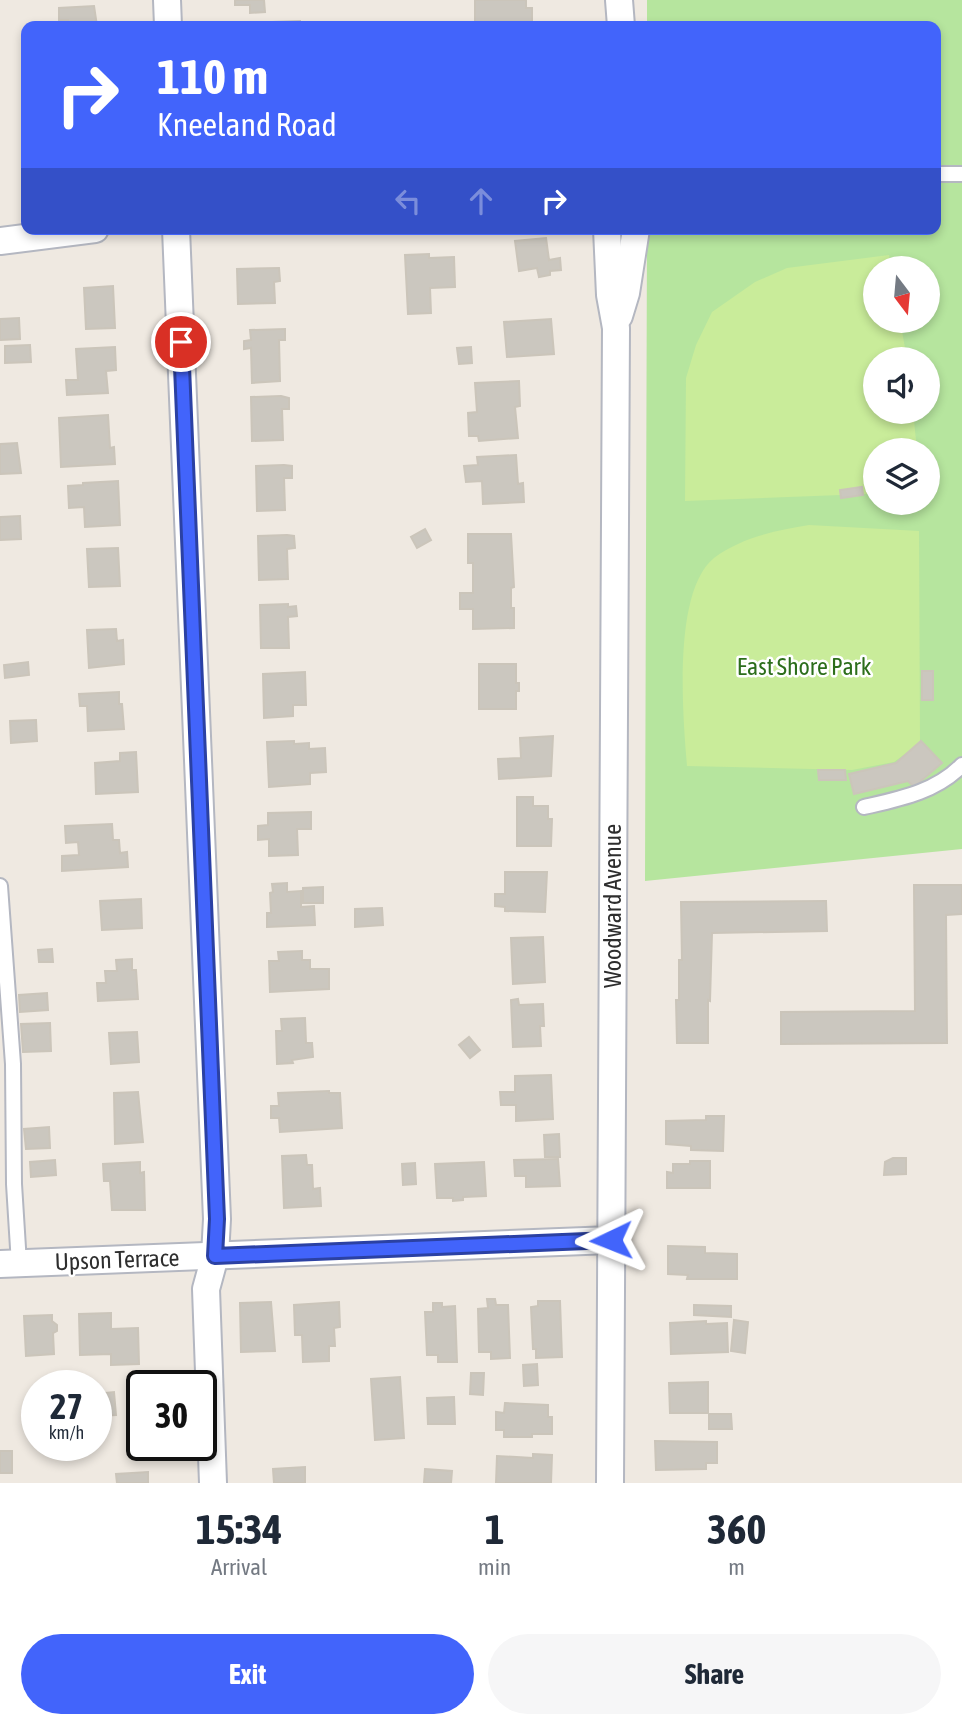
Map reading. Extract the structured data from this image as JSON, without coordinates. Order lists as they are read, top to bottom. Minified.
{"streets":{"street":["Woodward Avenue","Upson Terrace"]},"crossings":[["Woodward Avenue","Upson Terrace"]],"parks":["East Shore Park"],"north":"bottom","page":{"turn":["110 m","Kneeland Road"],"speed":"27 km/h","limit":"30","eta":["15:34","Arrival","1","min","360","m"],"buttons":["Exit","Share"]}}
